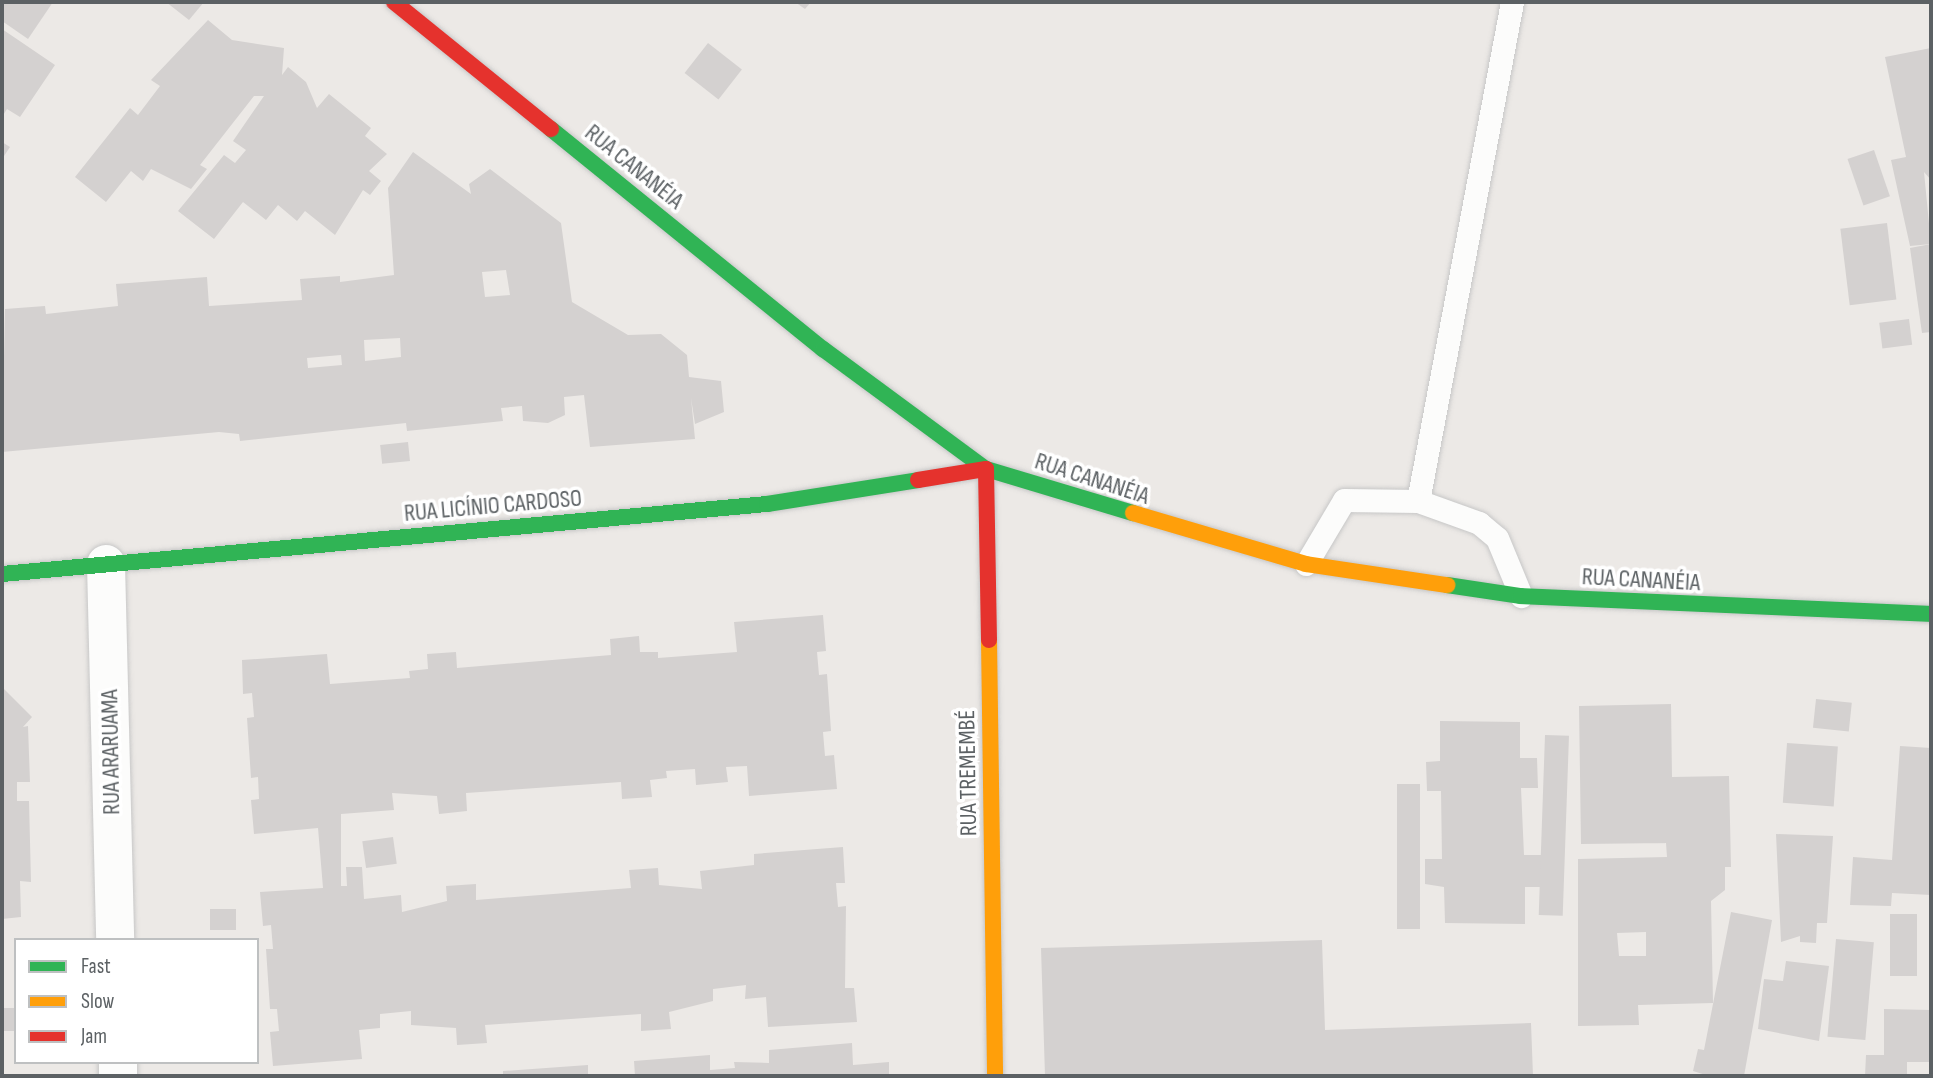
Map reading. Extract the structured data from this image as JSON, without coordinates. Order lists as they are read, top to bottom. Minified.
{"streets":{"street":["RUA CANANÉIA","RUA LICÍNIO CARDOSO","RUA ARARUAMA","RUA TREMEMBÉ"]},"crossings":[["RUA CANANÉIA","RUA LICÍNIO CARDOSO"],["RUA CANANÉIA","RUA TREMEMBÉ"],["RUA LICÍNIO CARDOSO","RUA ARARUAMA"],["RUA LICÍNIO CARDOSO","RUA TREMEMBÉ"]],"legend":["Fast","Slow","Jam"]}
